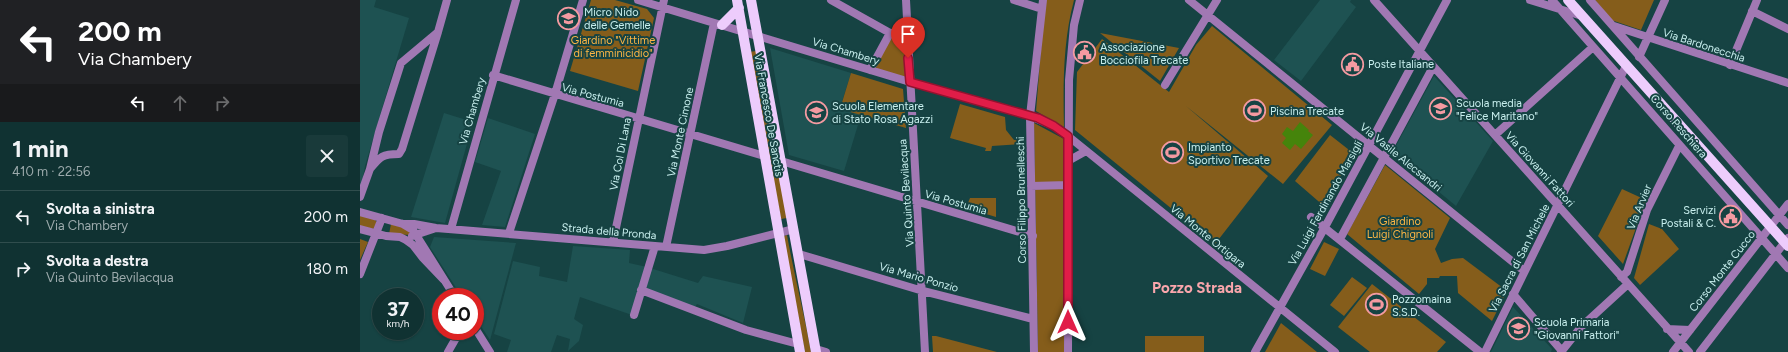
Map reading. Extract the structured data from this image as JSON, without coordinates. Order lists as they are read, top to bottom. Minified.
{"streets":{"main road":["Via Francesco De Sanctis","Corso Peschiera"],"street":["Via Bardonecchia","Via Chambery","Via Postumia","Via Monte Cimone","Via Col Di Lana","Via Vasile Alecsandri","Via Giovanni Fattori","Via Quinto Bevilacqua","Corso Filippo Brunelleschi","Via Luigi Ferdinando Marsigli","Via Arvier","Strada della Pronda","Via Monte Ortigara","Via Sacra di San Michele","Corso Monte Cucco","Via Mario Ponzio"]},"crossings":[["Via Bardonecchia","Corso Peschiera"],["Via Chambery","Via Francesco De Sanctis"],["Via Chambery","Via Monte Cimone"],["Via Chambery","Via Col Di Lana"],["Via Chambery","Via Quinto Bevilacqua"],["Via Chambery","Corso Filippo Brunelleschi"],["Via Chambery","Strada della Pronda"],["Via Chambery","Via Monte Ortigara"],["Via Postumia","Via Francesco De Sanctis"],["Via Postumia","Via Monte Cimone"],["Via Postumia","Via Col Di Lana"],["Via Postumia","Via Quinto Bevilacqua"],["Via Postumia","Corso Filippo Brunelleschi"],["Via Postumia","Strada della Pronda"],["Via Francesco De Sanctis","Strada della Pronda"],["Via Francesco De Sanctis","Via Mario Ponzio"],["Corso Peschiera","Via Arvier"],["Corso Peschiera","Via Sacra di San Michele"],["Corso Peschiera","Corso Monte Cucco"],["Via Monte Cimone","Strada della Pronda"],["Via Col Di Lana","Strada della Pronda"],["Via Vasile Alecsandri","Via Luigi Ferdinando Marsigli"],["Via Vasile Alecsandri","Via Sacra di San Michele"],["Via Giovanni Fattori","Via Luigi Ferdinando Marsigli"],["Via Giovanni Fattori","Via Arvier"],["Via Giovanni Fattori","Via Sacra di San Michele"],["Via Giovanni Fattori","Corso Monte Cucco"],["Via Quinto Bevilacqua","Via Mario Ponzio"],["Corso Filippo Brunelleschi","Via Mario Ponzio"],["Via Luigi Ferdinando Marsigli","Via Monte Ortigara"]],"districts":["Pozzo Strada"],"parks":["Giardino \"Vittime di femminicidio\"","Giardino Luigi Chignoli"],"places":{"school or university":["Micro Nido delle Gemelle","Scuola media \"Felice Maritano\"","Scuola Elementare di Stato Rosa Agazzi","Scuola Primaria \"Giovanni Fattori\""],"public building":["Associazione Bocciofila Trecate","Poste Italiane","Servizi Postali & C."],"sports":["Piscina Trecate","Impianto Sportivo Trecate","Pozzomaina S.S.D."]},"page":{"turn":["200 m","Via Chambery"],"heading":["1 min","410 m · 22:56"],"list":[{"name":"Svolta a sinistra","note":"Via Chambery","value":"200 m"},{"name":"Svolta a destra","note":"Via Quinto Bevilacqua","value":"180 m"}],"speed":"37 km/h","limit":"40"}}
